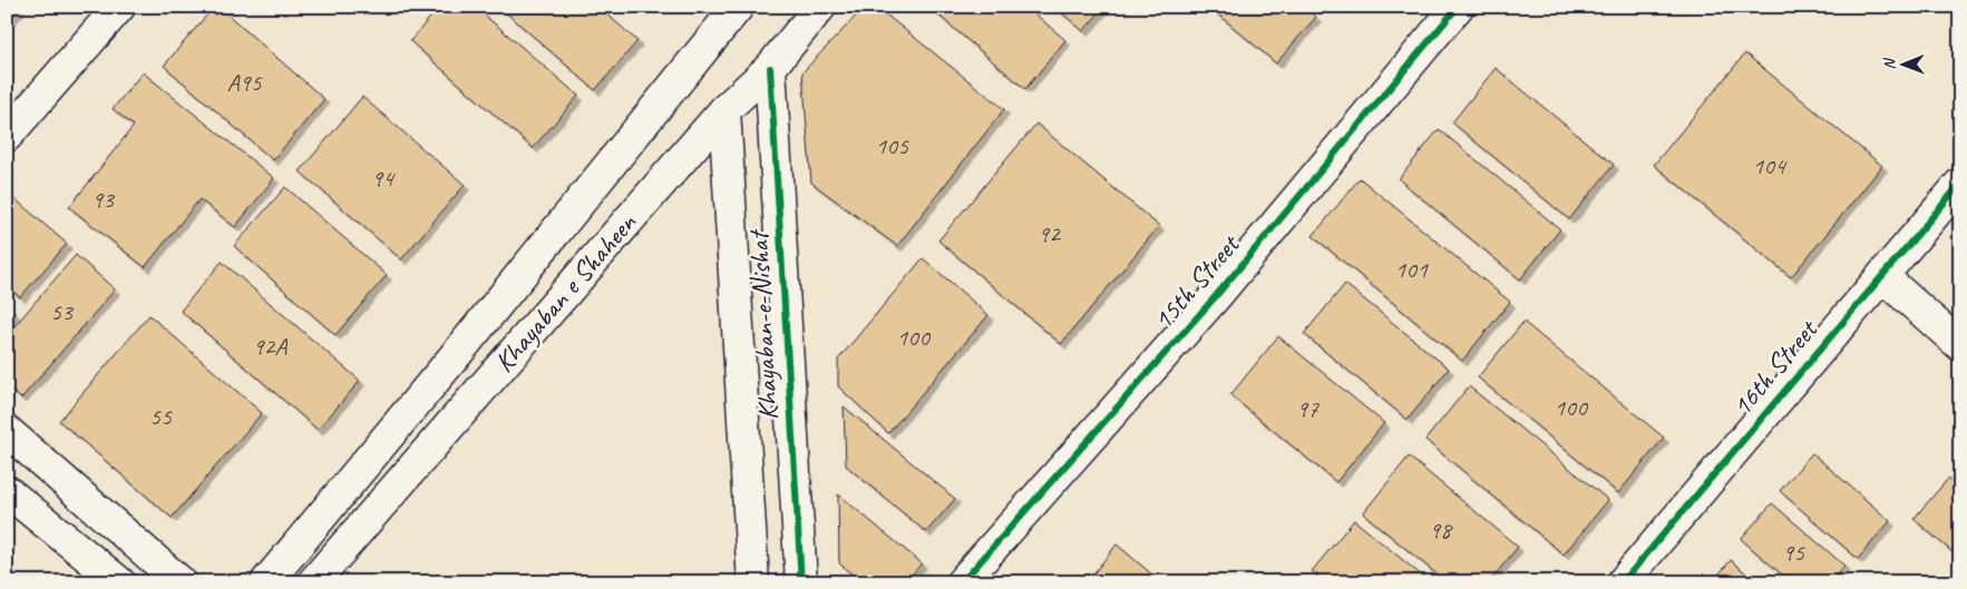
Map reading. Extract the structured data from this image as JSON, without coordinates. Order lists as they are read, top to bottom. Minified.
{"streets":{"street":["15th Street","Khayaban e Shaheen","Khayaban-e-Nishat","16th Street"]},"crossings":[["Khayaban e Shaheen","Khayaban-e-Nishat"]],"house_numbers":["A95","105","104","94","93","92","101","53","100","92A","100","97","55","98","95"],"north":"left"}
